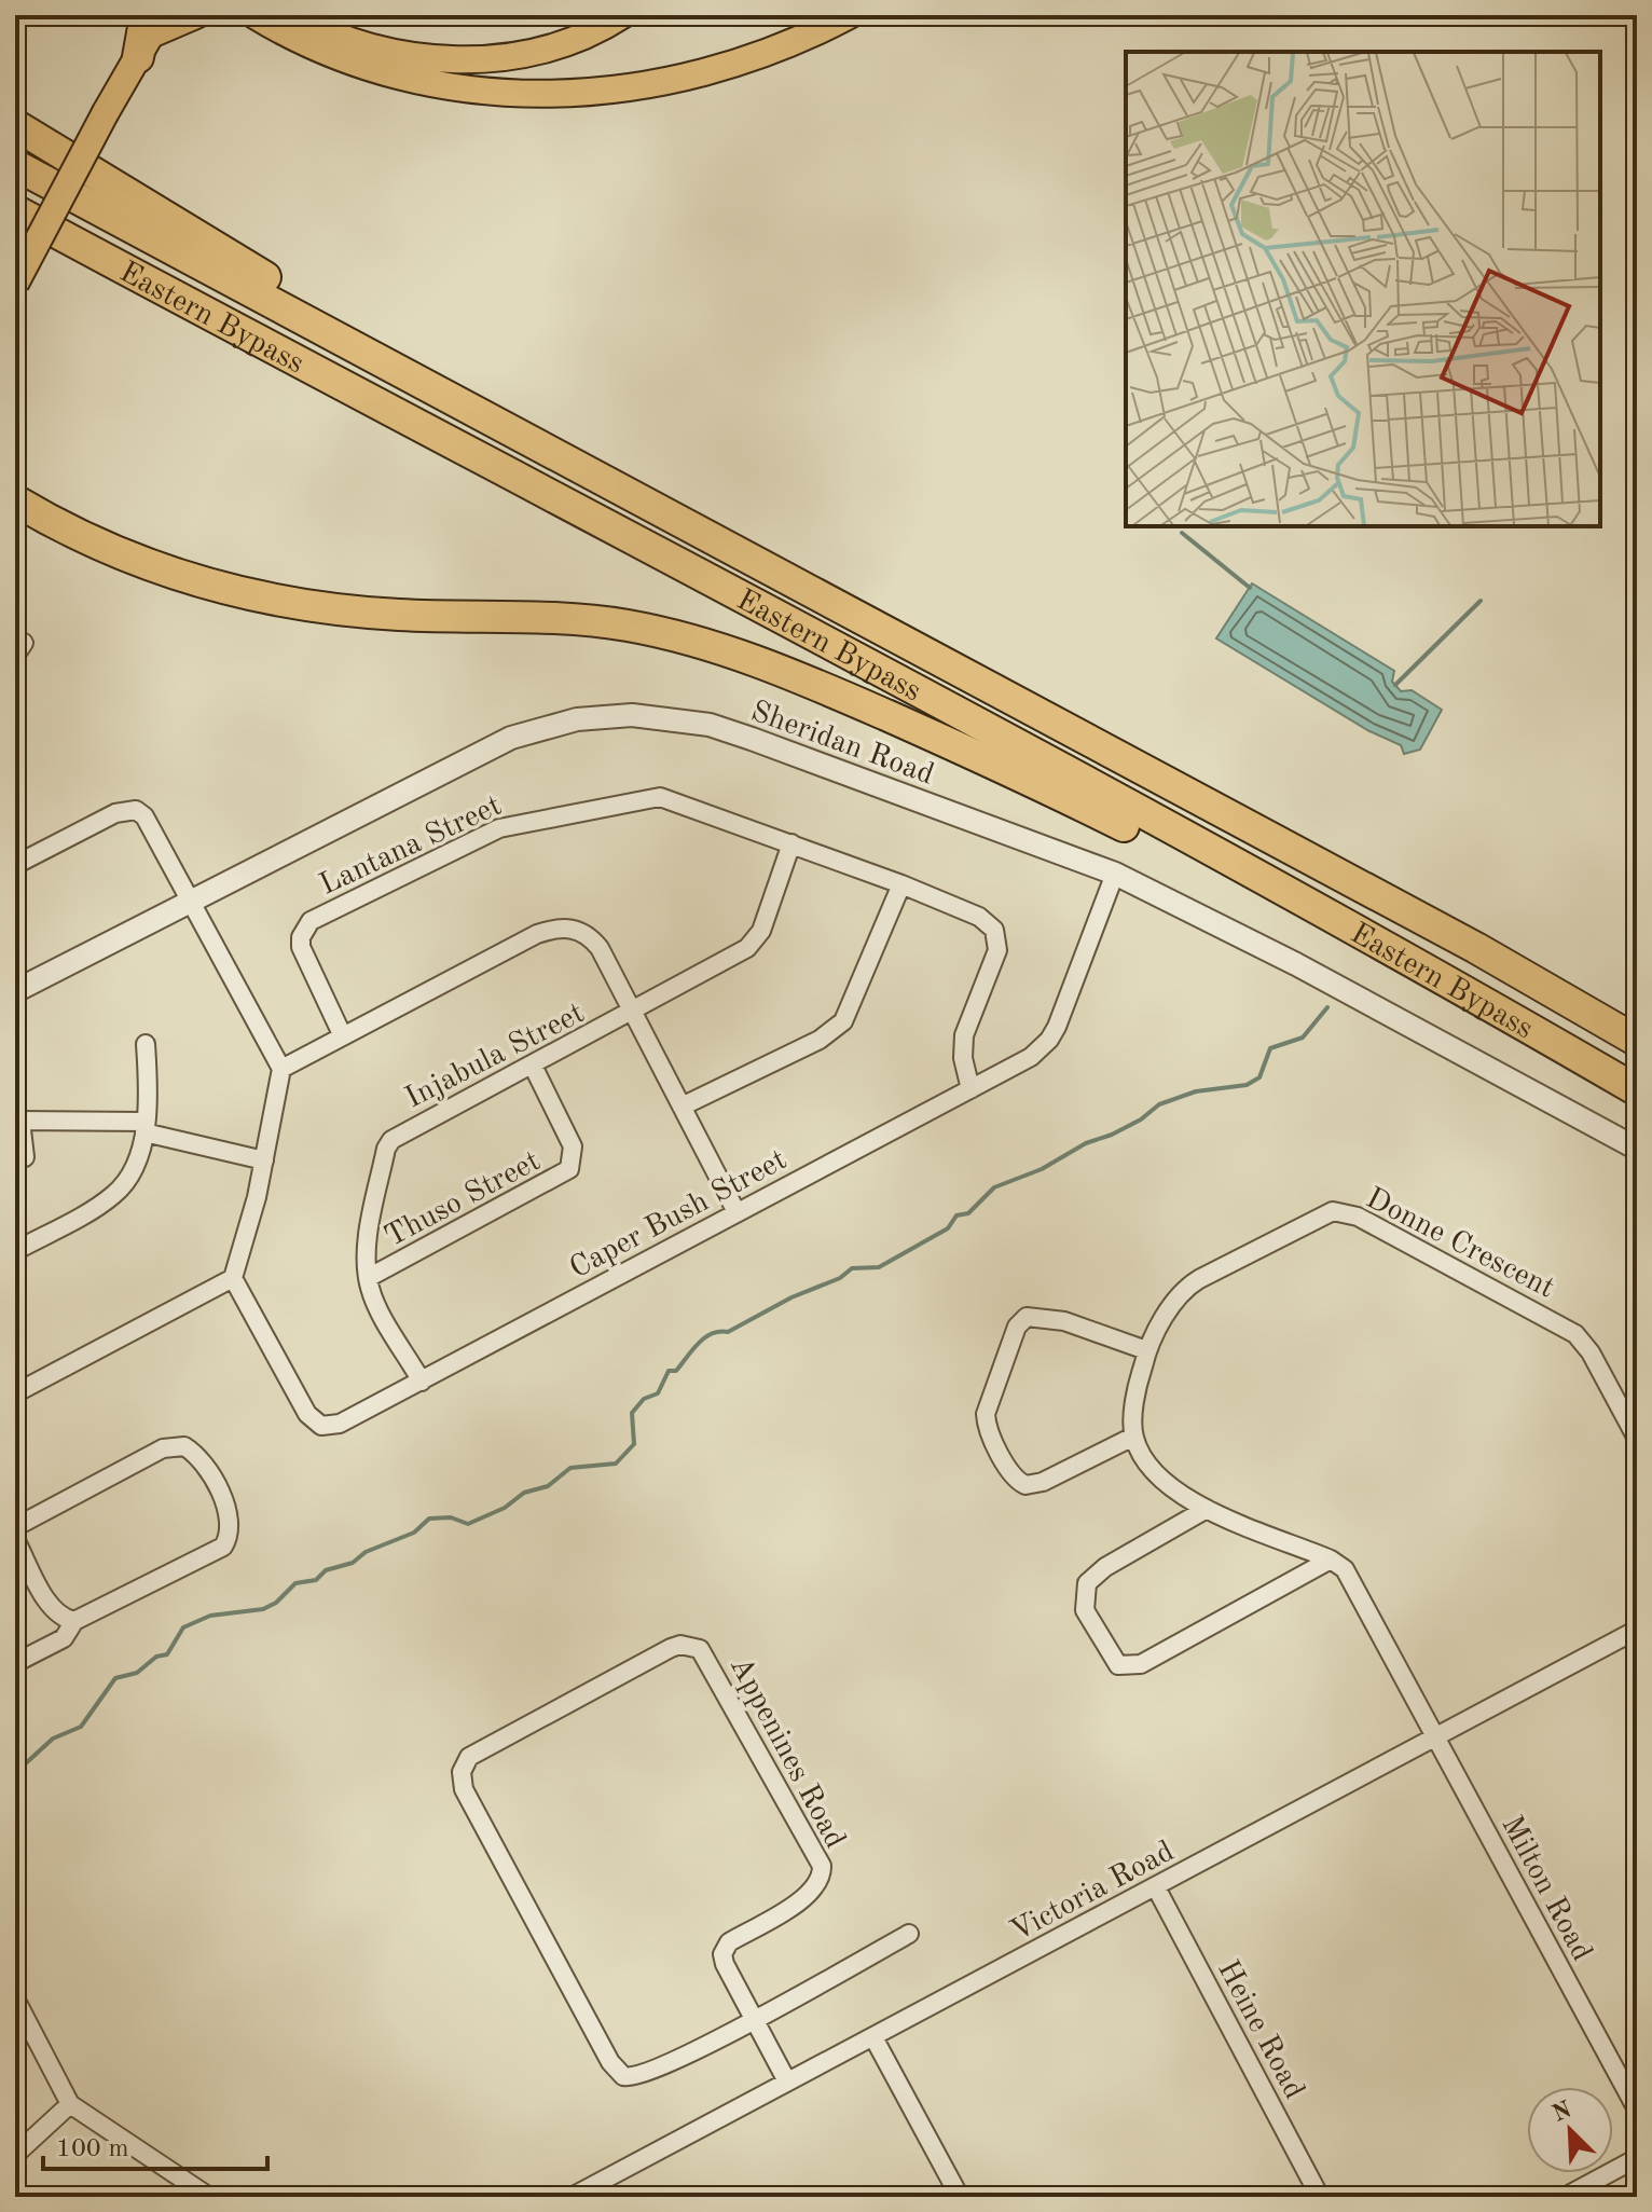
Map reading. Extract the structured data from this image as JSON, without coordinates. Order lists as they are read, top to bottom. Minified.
{"streets":{"highway":["Eastern Bypass"],"street":["Sheridan Road","Lantana Street","Injabula Street","Thuso Street","Caper Bush Street","Donne Crescent","Appenines Road","Milton Road","Victoria Road","Heine Road"]},"crossings":[["Sheridan Road","Caper Bush Street"],["Lantana Street","Injabula Street"],["Lantana Street","Caper Bush Street"],["Injabula Street","Thuso Street"],["Injabula Street","Caper Bush Street"],["Appenines Road","Victoria Road"],["Milton Road","Victoria Road"],["Victoria Road","Heine Road"]],"scale_bar":"100 m","north":"top left"}
